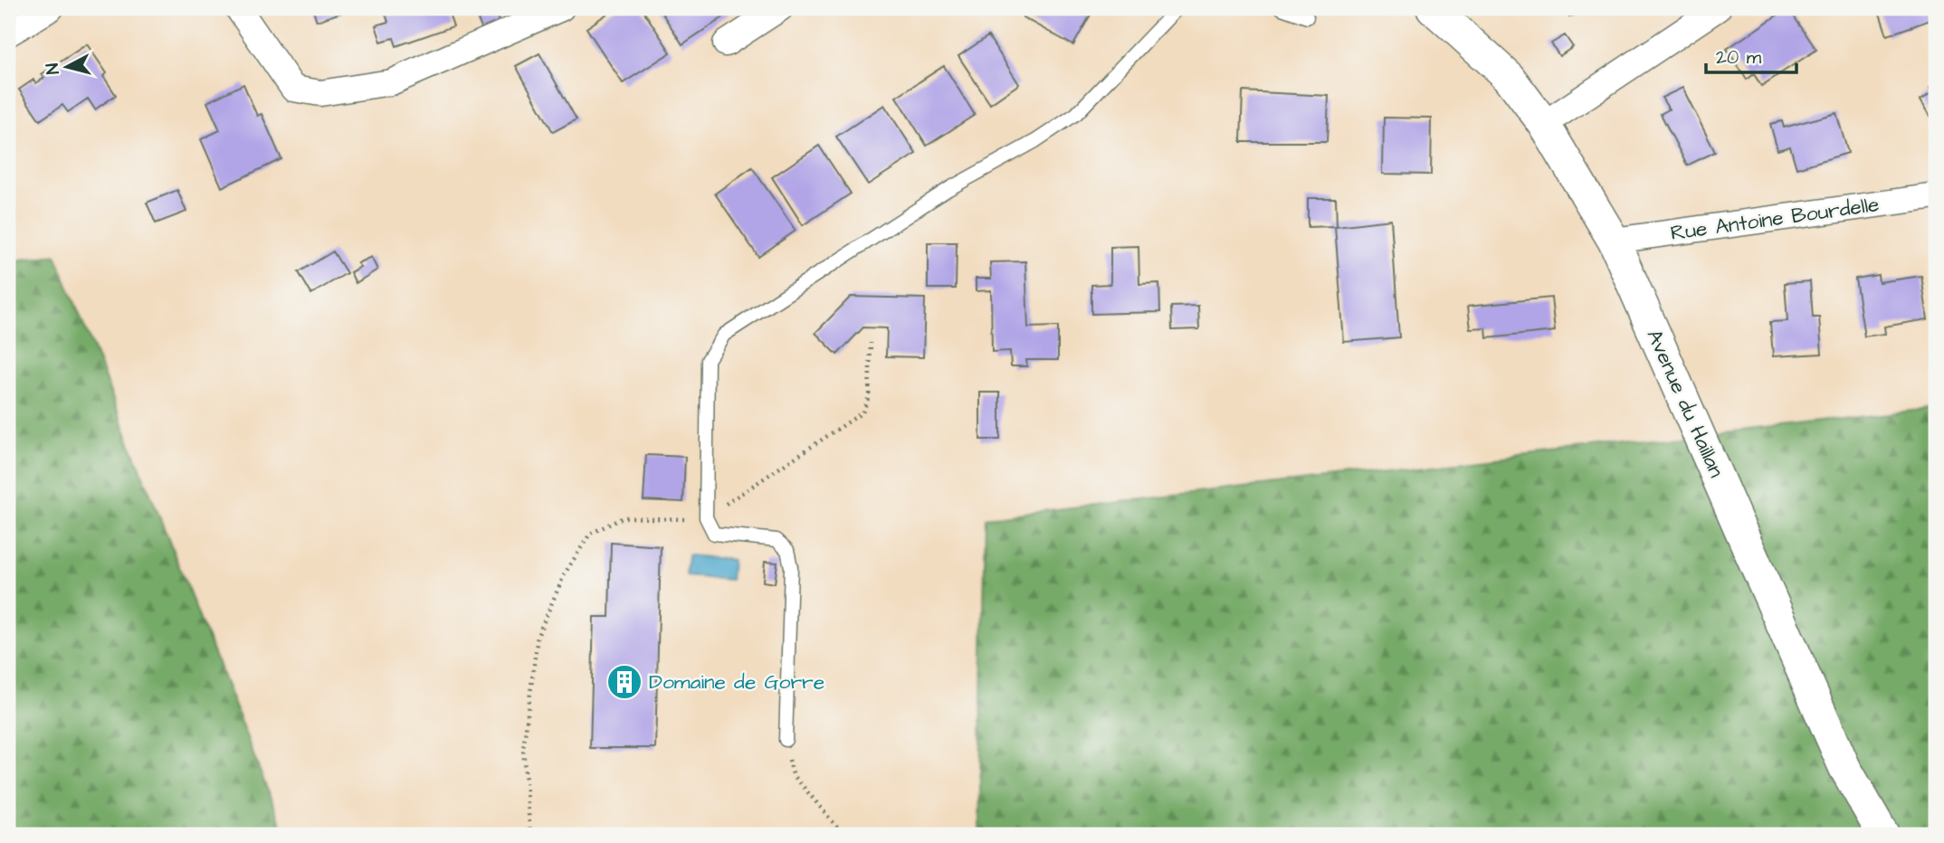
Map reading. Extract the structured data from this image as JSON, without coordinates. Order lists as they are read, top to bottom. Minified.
{"streets":{"street":["Rue Antoine Bourdelle","Avenue du Haillan"]},"crossings":[["Rue Antoine Bourdelle","Avenue du Haillan"]],"places":{"building":["Domaine de Gorre"]},"scale_bar":"20 m","north":"left"}
